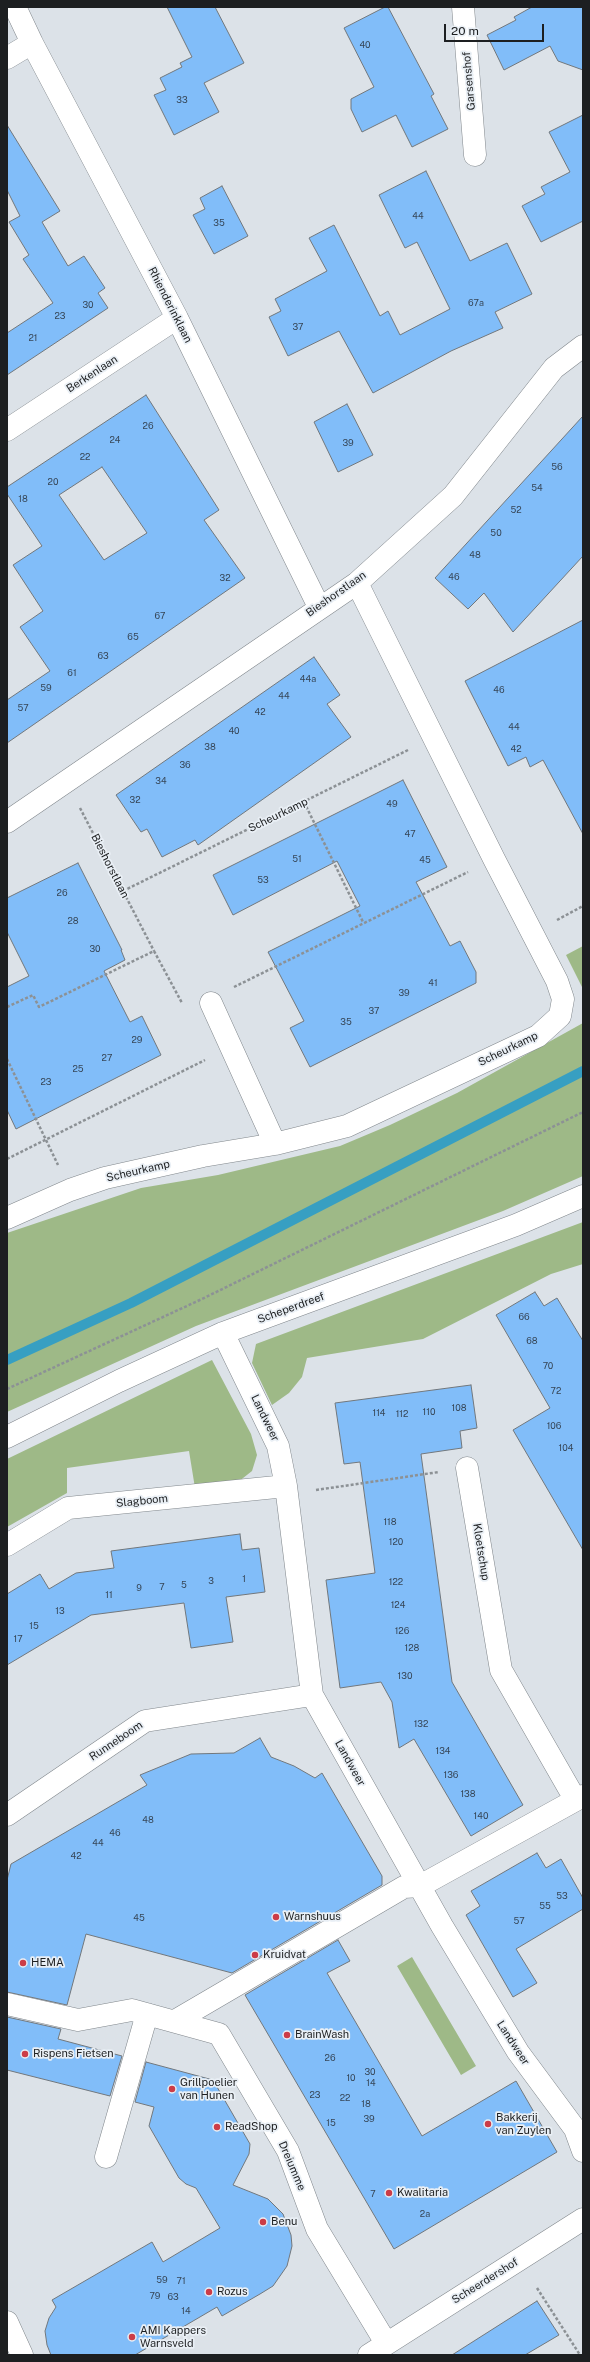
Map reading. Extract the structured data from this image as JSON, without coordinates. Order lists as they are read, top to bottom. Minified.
{"streets":{"street":["Garsenshof","Rhienderinklaan","Berkenlaan","Bieshorstlaan","Scheurkamp","Scheperdreef","Landweer","Slagboom","Kloetschup","Runneboom","Dreiumme","Scheerdershof"]},"crossings":[["Rhienderinklaan","Berkenlaan"],["Rhienderinklaan","Bieshorstlaan"],["Bieshorstlaan","Scheurkamp"],["Scheperdreef","Landweer"],["Landweer","Slagboom"],["Landweer","Kloetschup"],["Landweer","Runneboom"],["Dreiumme","Scheerdershof"]],"places":["Warnshuus","Kruidvat","HEMA","BrainWash","Rispens Fietsen","Grillpoelier van Hunen","Bakkerij van Zuylen","ReadShop","Kwalitaria","Benu","Rozus","AMI Kappers Warnsveld"],"house_numbers":["40","33","44","35","67a","30","23","37","21","26","24","39","22","56","20","54","18","52","50","48","46","32","67","65","63","61","44a","59","46","44","57","42","44","40","38","42","36","34","32","49","47","51","45","53","26","28","30","41","39","37","35","29","27","25","23","66","68","70","72","108","110","114","112","106","104","118","120","1","3","122","5","7","9","11","124","13","15","126","17","128","130","132","134","136","138","140","48","46","44","42","53","55","45","57","26","30","10","14","23","22","18","39","15","7","2a","59","71","79","63","14"],"scale_bar":"20 m"}
